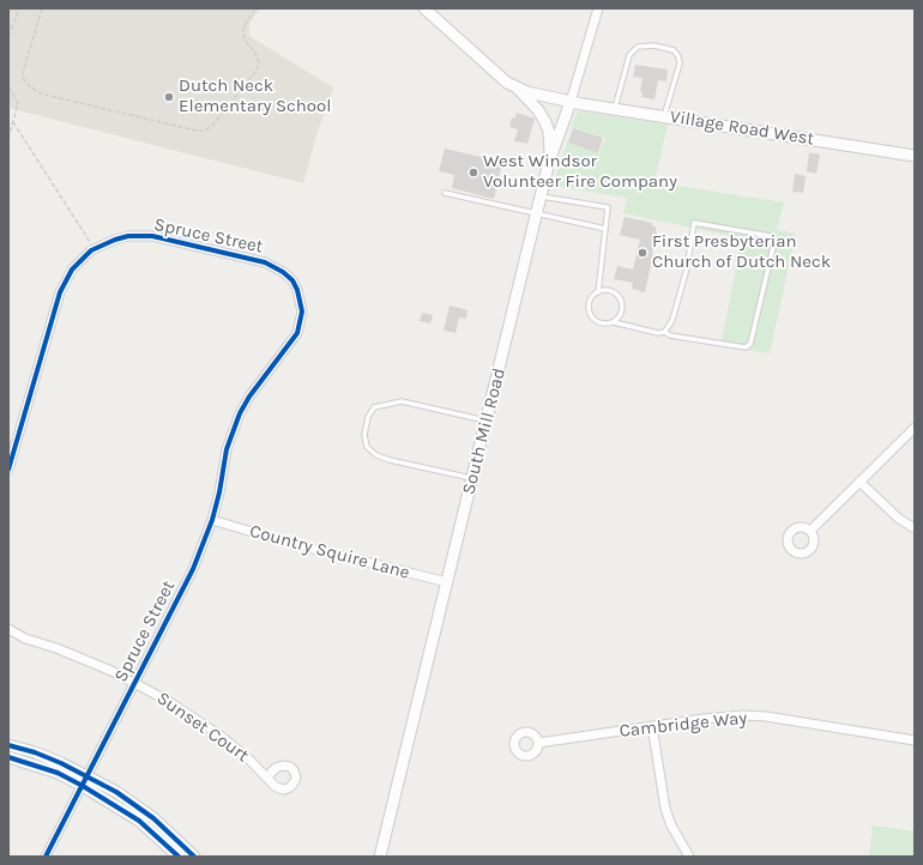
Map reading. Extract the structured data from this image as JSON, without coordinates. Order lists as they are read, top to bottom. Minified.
{"streets":{"street":["Village Road West","Spruce Street","South Mill Road","Country Squire Lane","Cambridge Way","Sunset Court"]},"crossings":[["Village Road West","South Mill Road"],["Spruce Street","Country Squire Lane"],["Spruce Street","Sunset Court"],["South Mill Road","Country Squire Lane"]],"places":["Dutch Neck Elementary School","West Windsor Volunteer Fire Company","First Presbyterian Church of Dutch Neck"]}
